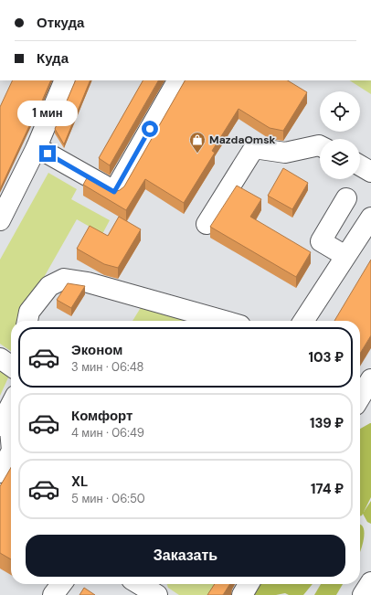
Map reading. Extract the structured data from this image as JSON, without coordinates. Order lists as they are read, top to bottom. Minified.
{"places":{"shop":["MazdaOmsk"]},"page":{"banner":["Откуда","Куда"],"bubble":"1 мин","list":[{"name":"Эконом","note":"3 мин · 06:48","value":"103 ₽"},{"name":"Комфорт","note":"4 мин · 06:49","value":"139 ₽"},{"name":"XL","note":"5 мин · 06:50","value":"174 ₽"}],"buttons":"Заказать"}}
